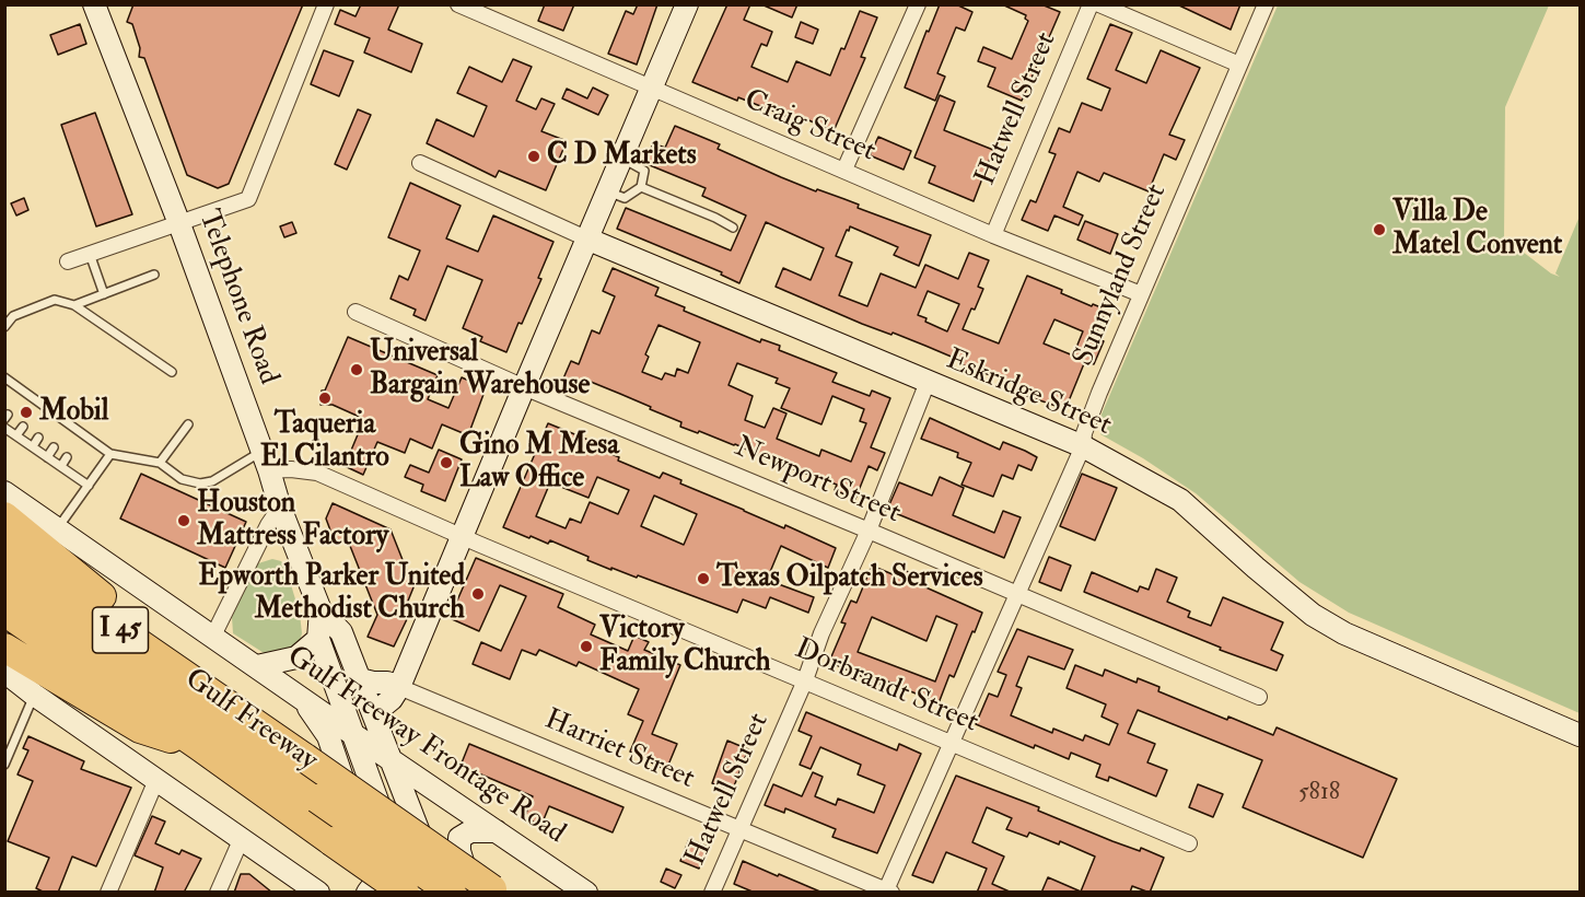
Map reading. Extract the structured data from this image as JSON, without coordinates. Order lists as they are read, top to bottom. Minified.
{"streets":{"highway":["I 45","Gulf Freeway"],"main road":["Telephone Road","Eskridge Street","Gulf Freeway Frontage Road"],"street":["Hatwell Street","Craig Street","Sunnyland Street","Newport Street","Dorbrandt Street","Harriet Street"]},"crossings":[["Hatwell Street","Craig Street"],["Hatwell Street","Eskridge Street"],["Hatwell Street","Newport Street"],["Hatwell Street","Dorbrandt Street"],["Hatwell Street","Harriet Street"],["Craig Street","Sunnyland Street"],["Sunnyland Street","Eskridge Street"],["Sunnyland Street","Newport Street"],["Sunnyland Street","Dorbrandt Street"],["Sunnyland Street","Harriet Street"],["Telephone Road","Dorbrandt Street"],["Telephone Road","Gulf Freeway Frontage Road"]],"places":["C D Markets","Villa De Matel Convent","Universal Bargain Warehouse","Taqueria El Cilantro","Mobil","Gino M Mesa Law Office","Houston Mattress Factory","Texas Oilpatch Services","Epworth Parker United Methodist Church","Victory Family Church"],"house_numbers":["5818"]}
